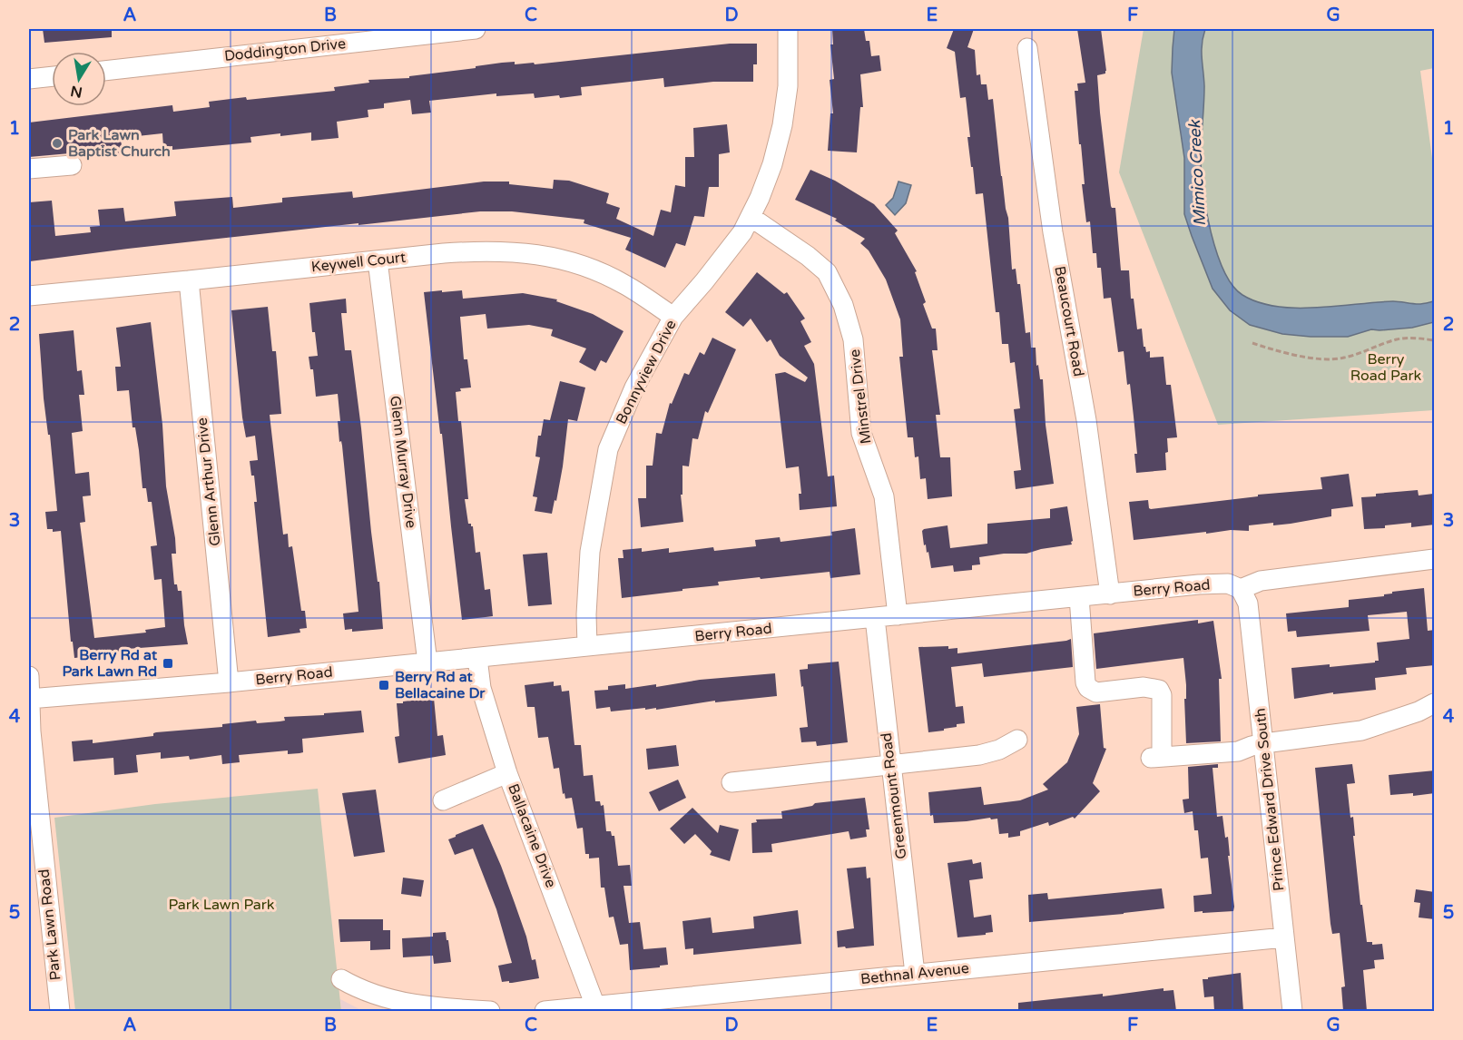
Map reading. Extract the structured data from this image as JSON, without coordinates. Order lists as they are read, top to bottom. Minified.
{"streets":{"street":["Doddington Drive","Keywell Court","Beaucourt Road","Bonnyview Drive","Minstrel Drive","Glenn Murray Drive","Glenn Arthur Drive","Berry Road","Greenmount Road","Prince Edward Drive South","Ballacaine Drive","Park Lawn Road","Bethnal Avenue"]},"crossings":[["Keywell Court","Bonnyview Drive"],["Keywell Court","Glenn Murray Drive"],["Keywell Court","Glenn Arthur Drive"],["Beaucourt Road","Berry Road"],["Bonnyview Drive","Minstrel Drive"],["Bonnyview Drive","Berry Road"],["Minstrel Drive","Berry Road"],["Glenn Murray Drive","Berry Road"],["Glenn Arthur Drive","Berry Road"],["Berry Road","Greenmount Road"],["Berry Road","Prince Edward Drive South"],["Berry Road","Ballacaine Drive"],["Berry Road","Park Lawn Road"],["Greenmount Road","Bethnal Avenue"],["Prince Edward Drive South","Bethnal Avenue"],["Ballacaine Drive","Bethnal Avenue"]],"water":["Mimico Creek"],"parks":["Berry Road Park","Park Lawn Park"],"places":{"other":["Park Lawn Baptist Church"],"transit":["Berry Rd at Park Lawn Rd","Berry Rd at Bellacaine Dr"]},"north":"bottom","grid":{"columns":["A","B","C","D","E","F","G"],"rows":["1","2","3","4","5"]}}
